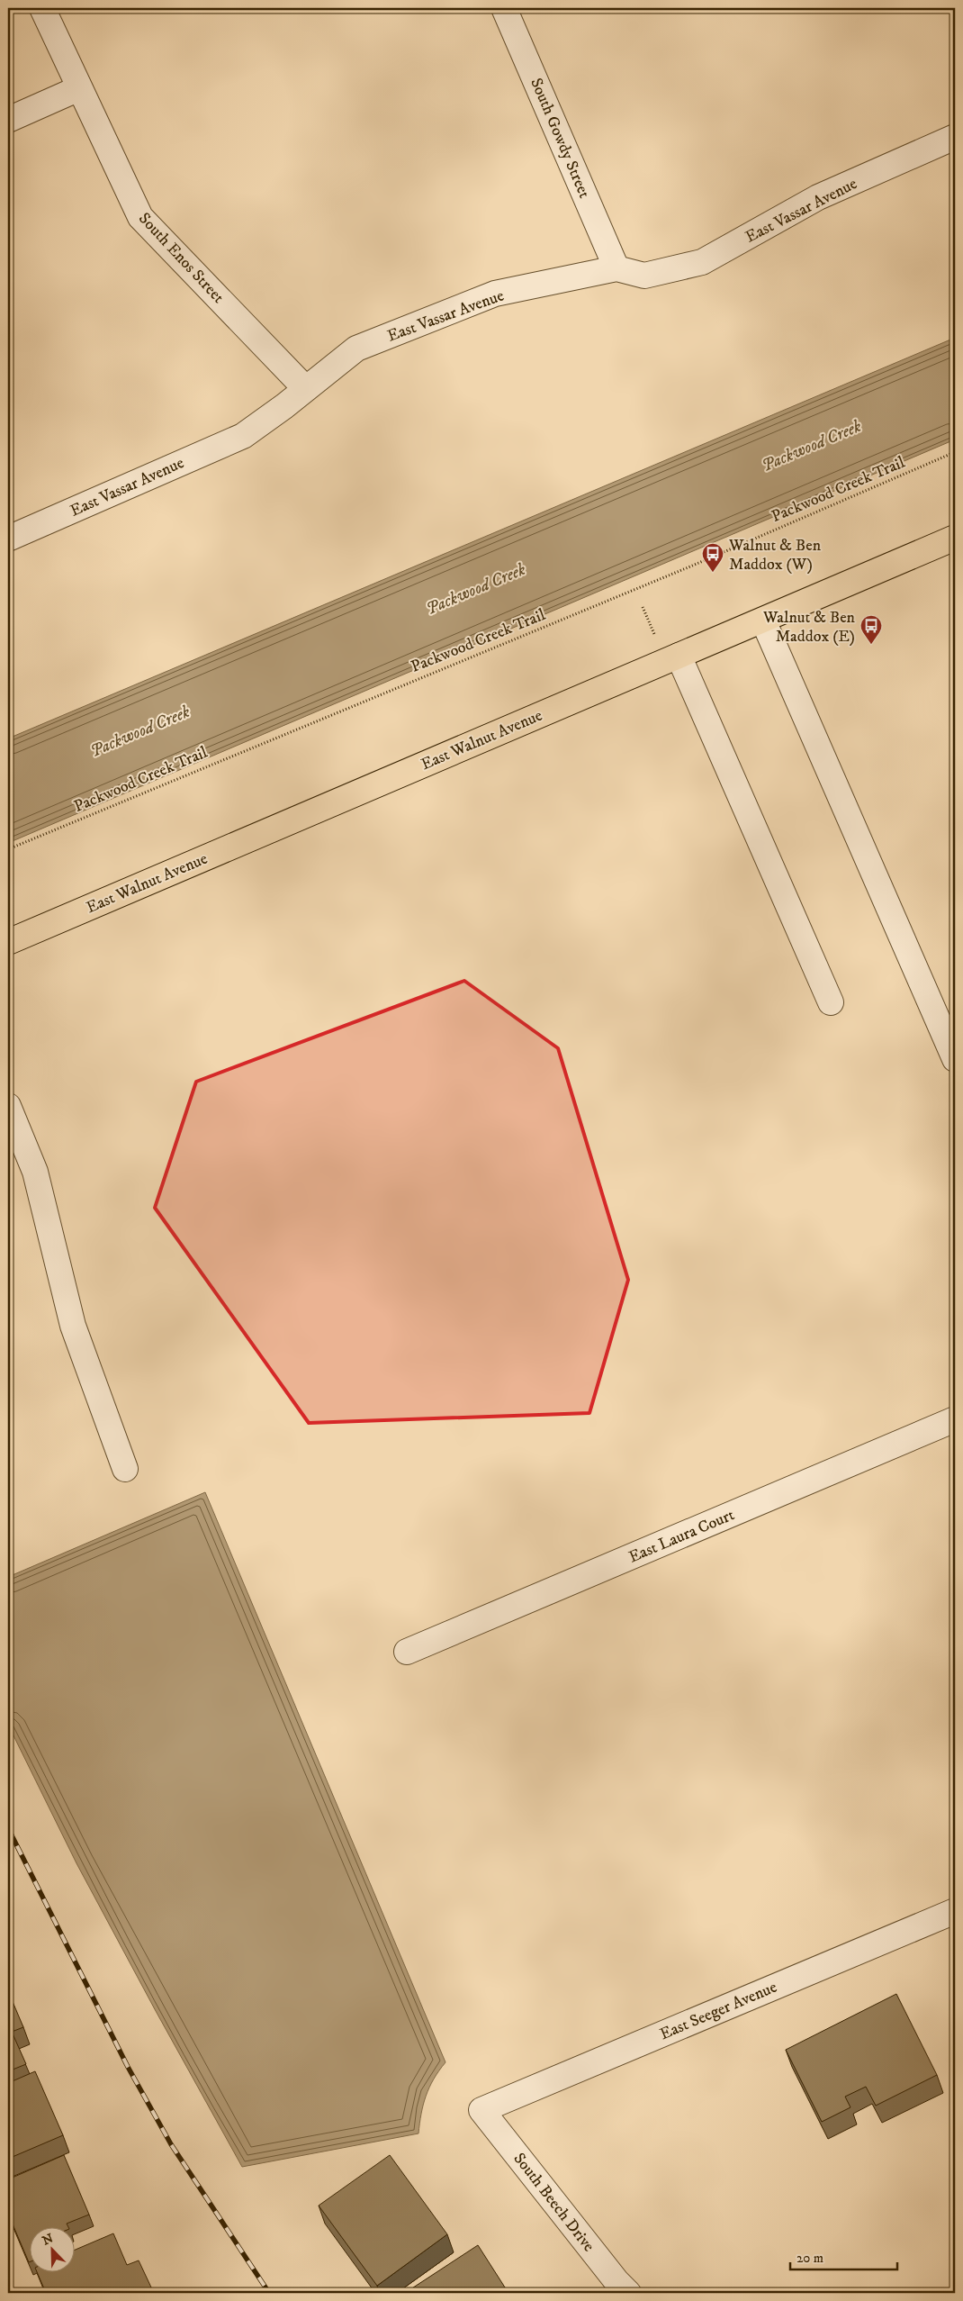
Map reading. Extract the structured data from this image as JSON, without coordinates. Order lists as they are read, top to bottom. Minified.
{"streets":{"main road":["East Walnut Avenue"],"street":["South Gowdy Street","East Vassar Avenue","South Enos Street","East Laura Court","East Seeger Avenue","South Beech Drive"],"path":["Packwood Creek Trail"]},"crossings":[["South Gowdy Street","East Vassar Avenue"],["East Vassar Avenue","South Enos Street"],["East Seeger Avenue","South Beech Drive"]],"water":["Packwood Creek"],"places":{"bus stop":["Walnut & Ben Maddox (W)","Walnut & Ben Maddox (E)"]},"scale_bar":"20 m","north":"top left"}
